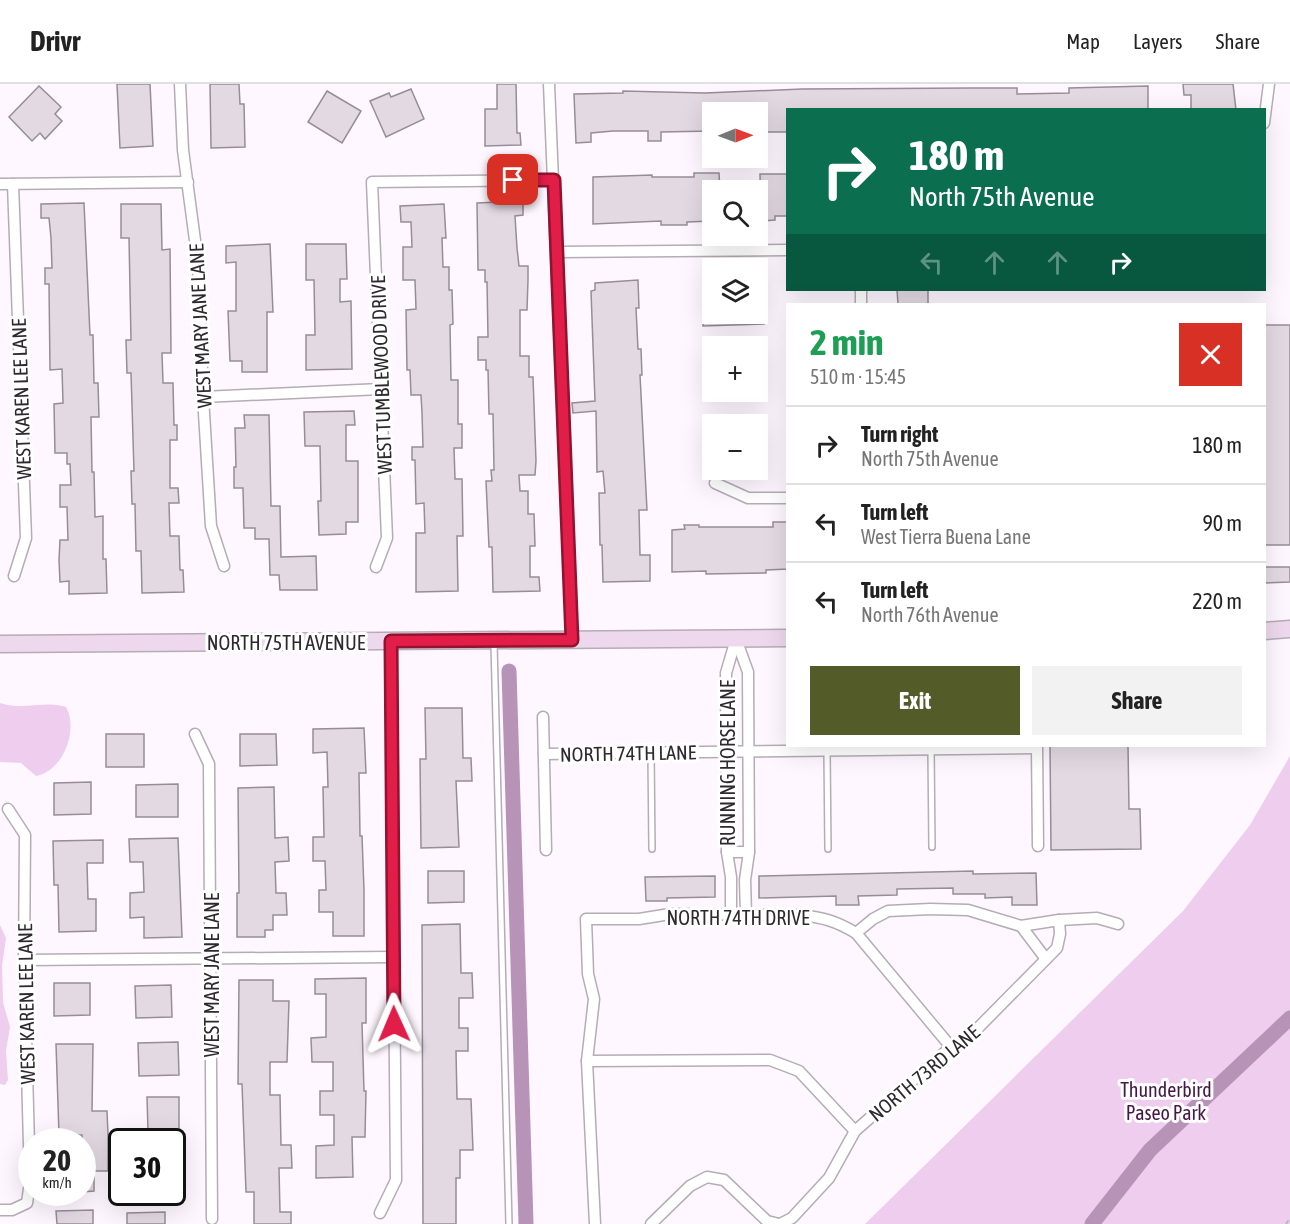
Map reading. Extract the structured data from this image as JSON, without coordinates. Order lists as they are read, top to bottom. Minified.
{"streets":{"main road":["NORTH 75TH AVENUE"],"street":["WEST MARY JANE LANE","WEST TUMBLEWOOD DRIVE","WEST KAREN LEE LANE","NORTH 74TH LANE","RUNNING HORSE LANE","NORTH 74TH DRIVE","NORTH 73RD LANE"]},"crossings":[["NORTH 75TH AVENUE","RUNNING HORSE LANE"],["NORTH 74TH LANE","RUNNING HORSE LANE"],["RUNNING HORSE LANE","NORTH 74TH DRIVE"]],"parks":["Thunderbird Paseo Park"],"north":"right","page":{"header":"Drivr","nav":["Map","Layers","Share"],"map_buttons":["+","−"],"turn":["180 m","North 75th Avenue"],"heading":["2 min","510 m · 15:45"],"list":[{"name":"Turn right","note":"North 75th Avenue","value":"180 m"},{"name":"Turn left","note":"West Tierra Buena Lane","value":"90 m"},{"name":"Turn left","note":"North 76th Avenue","value":"220 m"}],"buttons":["Exit","Share"],"speed":"20 km/h","limit":"30"}}
